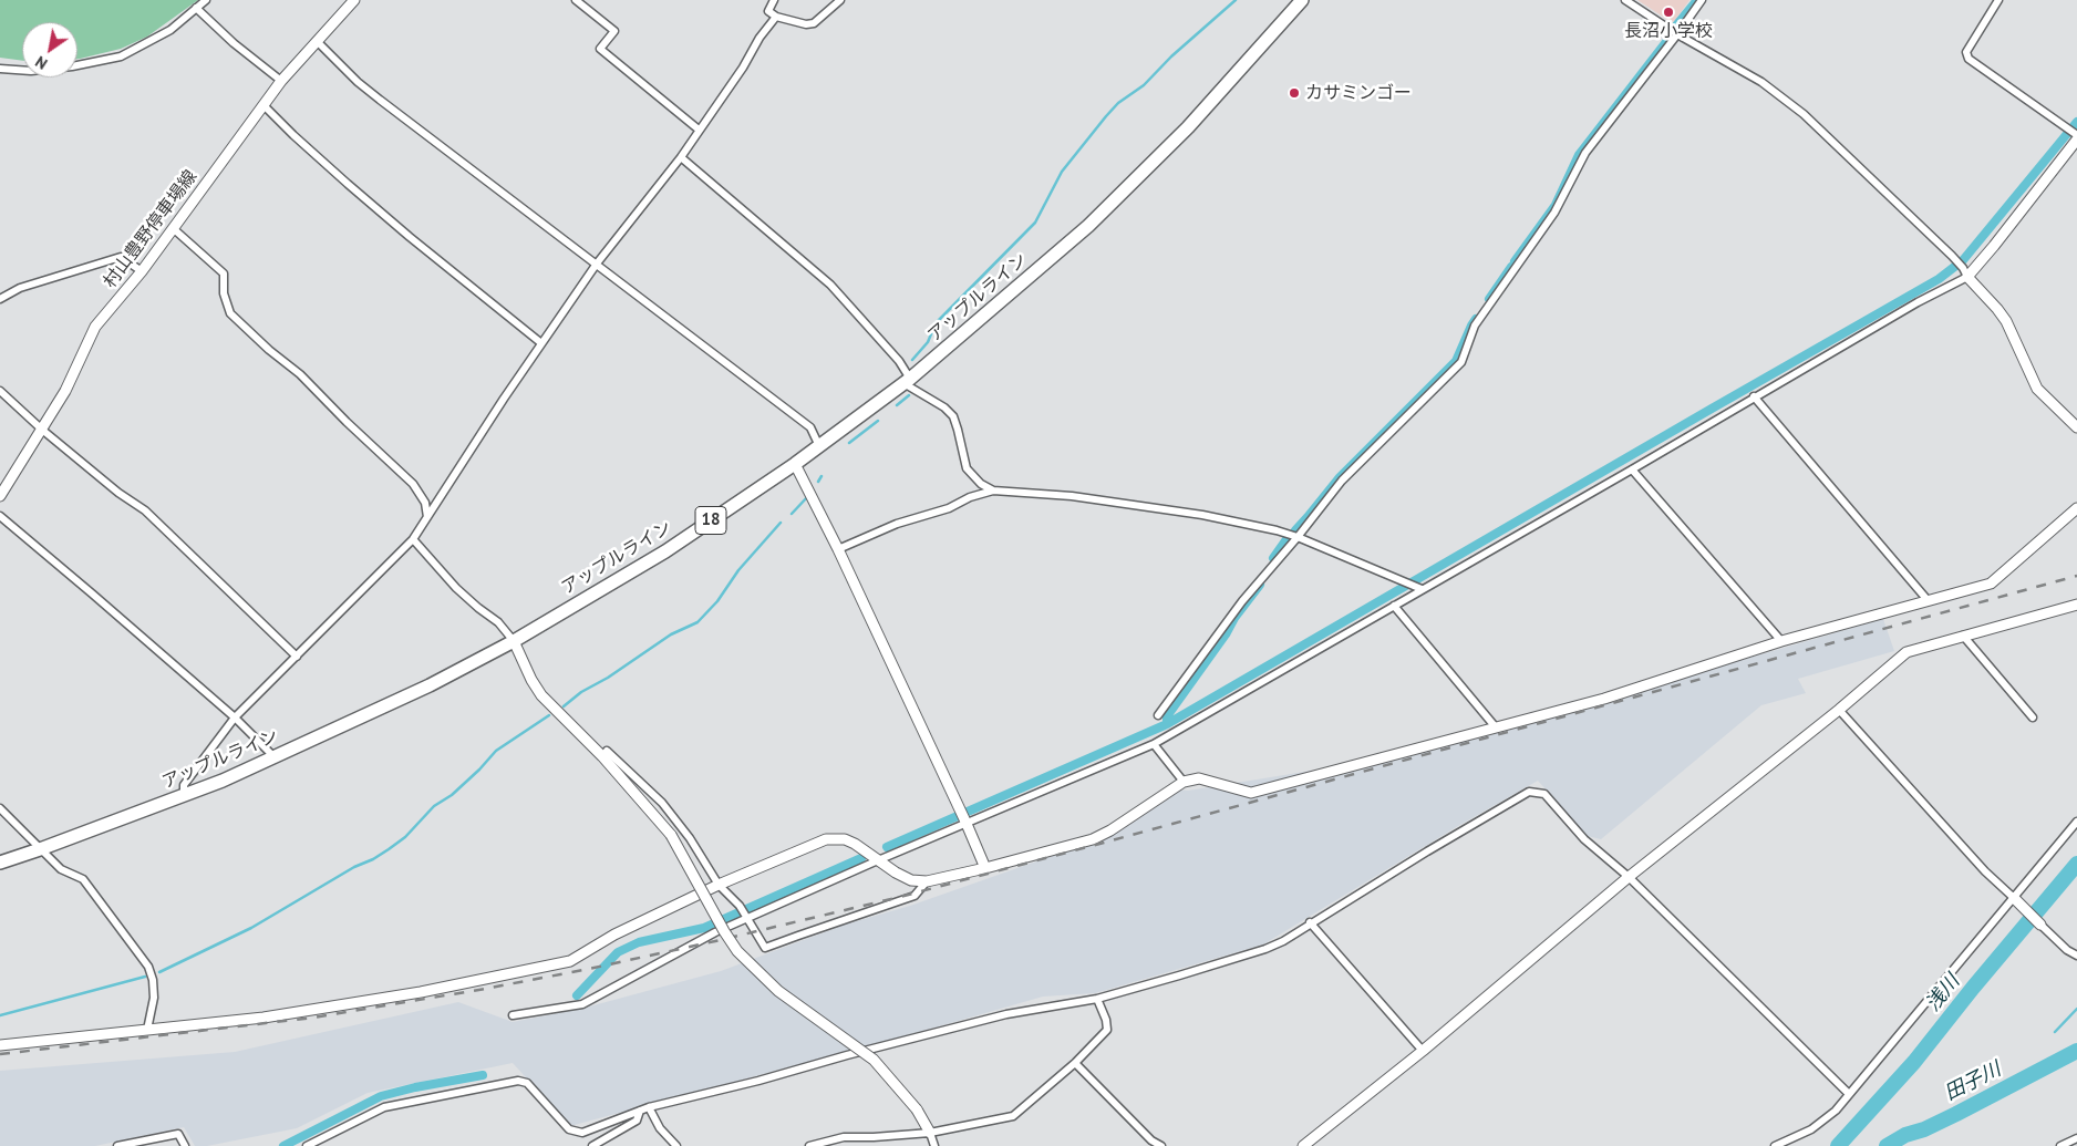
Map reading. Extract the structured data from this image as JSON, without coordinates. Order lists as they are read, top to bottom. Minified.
{"streets":{"highway":["アップルライン","18"],"street":["村山豊野停車場線"]},"water":["浅川","田子川"],"places":["長沼小学校","カサミンゴー"],"north":"bottom left"}
